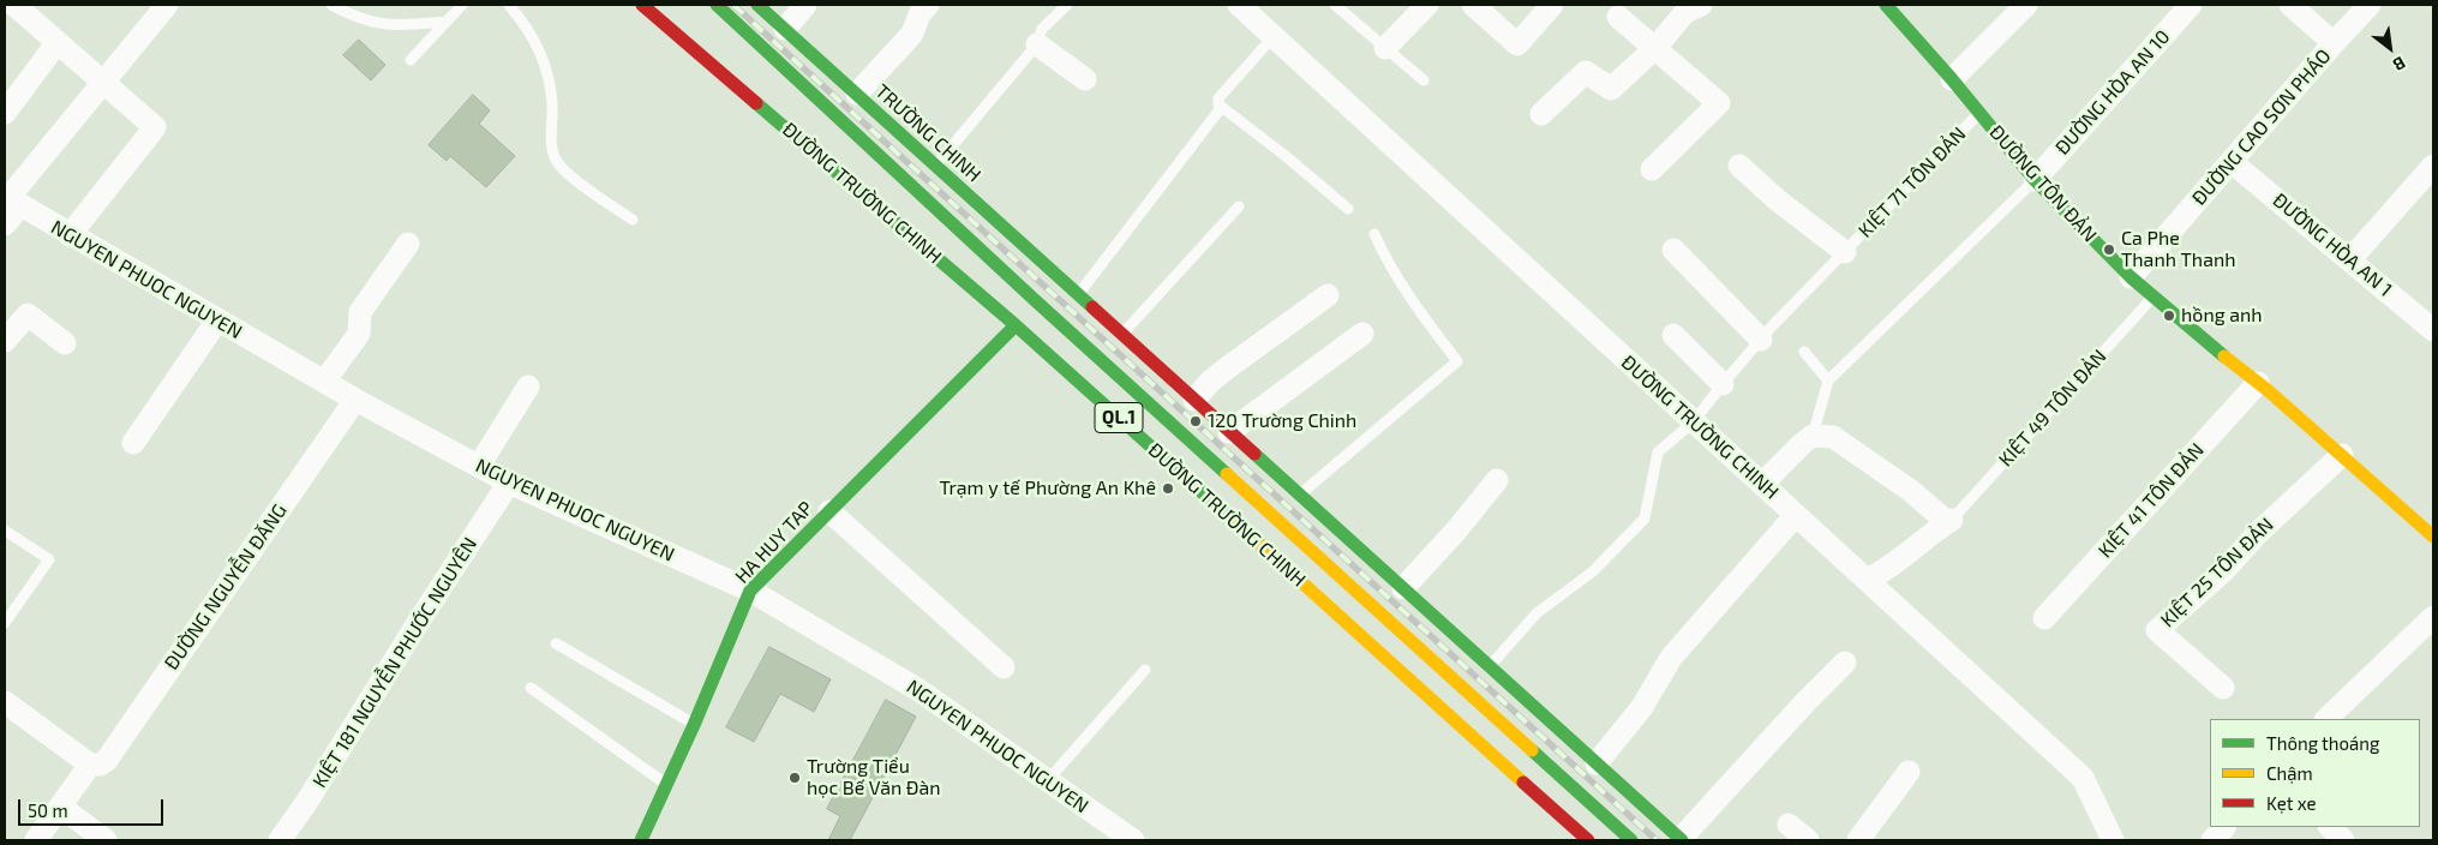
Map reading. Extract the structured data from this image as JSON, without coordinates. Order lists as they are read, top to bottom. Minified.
{"streets":{"main road":["TRƯỜNG CHINH","ĐƯỜNG TÔN ĐẢN","ĐƯỜNG TRƯỜNG CHINH","QL.1","HA HUY TAP"],"street":["ĐƯỜNG HÒA AN 10","ĐƯỜNG CAO SƠN PHÁO","KIỆT 71 TÔN ĐẢN","ĐƯỜNG HÒA AN 1","NGUYEN PHUOC NGUYEN","KIỆT 41 TÔN ĐẢN","KIỆT 25 TÔN ĐẢN","ĐƯỜNG NGUYỄN ĐĂNG","KIỆT 181 NGUYỄN PHƯỚC NGUYÊN"],"lane":["KIỆT 49 TÔN ĐẢN"]},"crossings":[["ĐƯỜNG HÒA AN 10","ĐƯỜNG TÔN ĐẢN"],["ĐƯỜNG CAO SƠN PHÁO","ĐƯỜNG TÔN ĐẢN"],["ĐƯỜNG CAO SƠN PHÁO","ĐƯỜNG HÒA AN 1"],["KIỆT 71 TÔN ĐẢN","ĐƯỜNG TÔN ĐẢN"],["KIỆT 71 TÔN ĐẢN","ĐƯỜNG TRƯỜNG CHINH"],["ĐƯỜNG TÔN ĐẢN","KIỆT 49 TÔN ĐẢN"],["ĐƯỜNG TÔN ĐẢN","KIỆT 41 TÔN ĐẢN"],["ĐƯỜNG TÔN ĐẢN","KIỆT 25 TÔN ĐẢN"],["ĐƯỜNG TRƯỜNG CHINH","HA HUY TAP"],["NGUYEN PHUOC NGUYEN","HA HUY TAP"],["NGUYEN PHUOC NGUYEN","ĐƯỜNG NGUYỄN ĐĂNG"],["NGUYEN PHUOC NGUYEN","KIỆT 181 NGUYỄN PHƯỚC NGUYÊN"]],"places":["Ca Phe Thanh Thanh","hồng anh","120 Trường Chinh","Trạm y tế Phường An Khê","Trường Tiểu học Bế Văn Đàn"],"legend":["Thông thoáng","Chậm","Kẹt xe"],"scale_bar":"50 m","north":"bottom right"}
